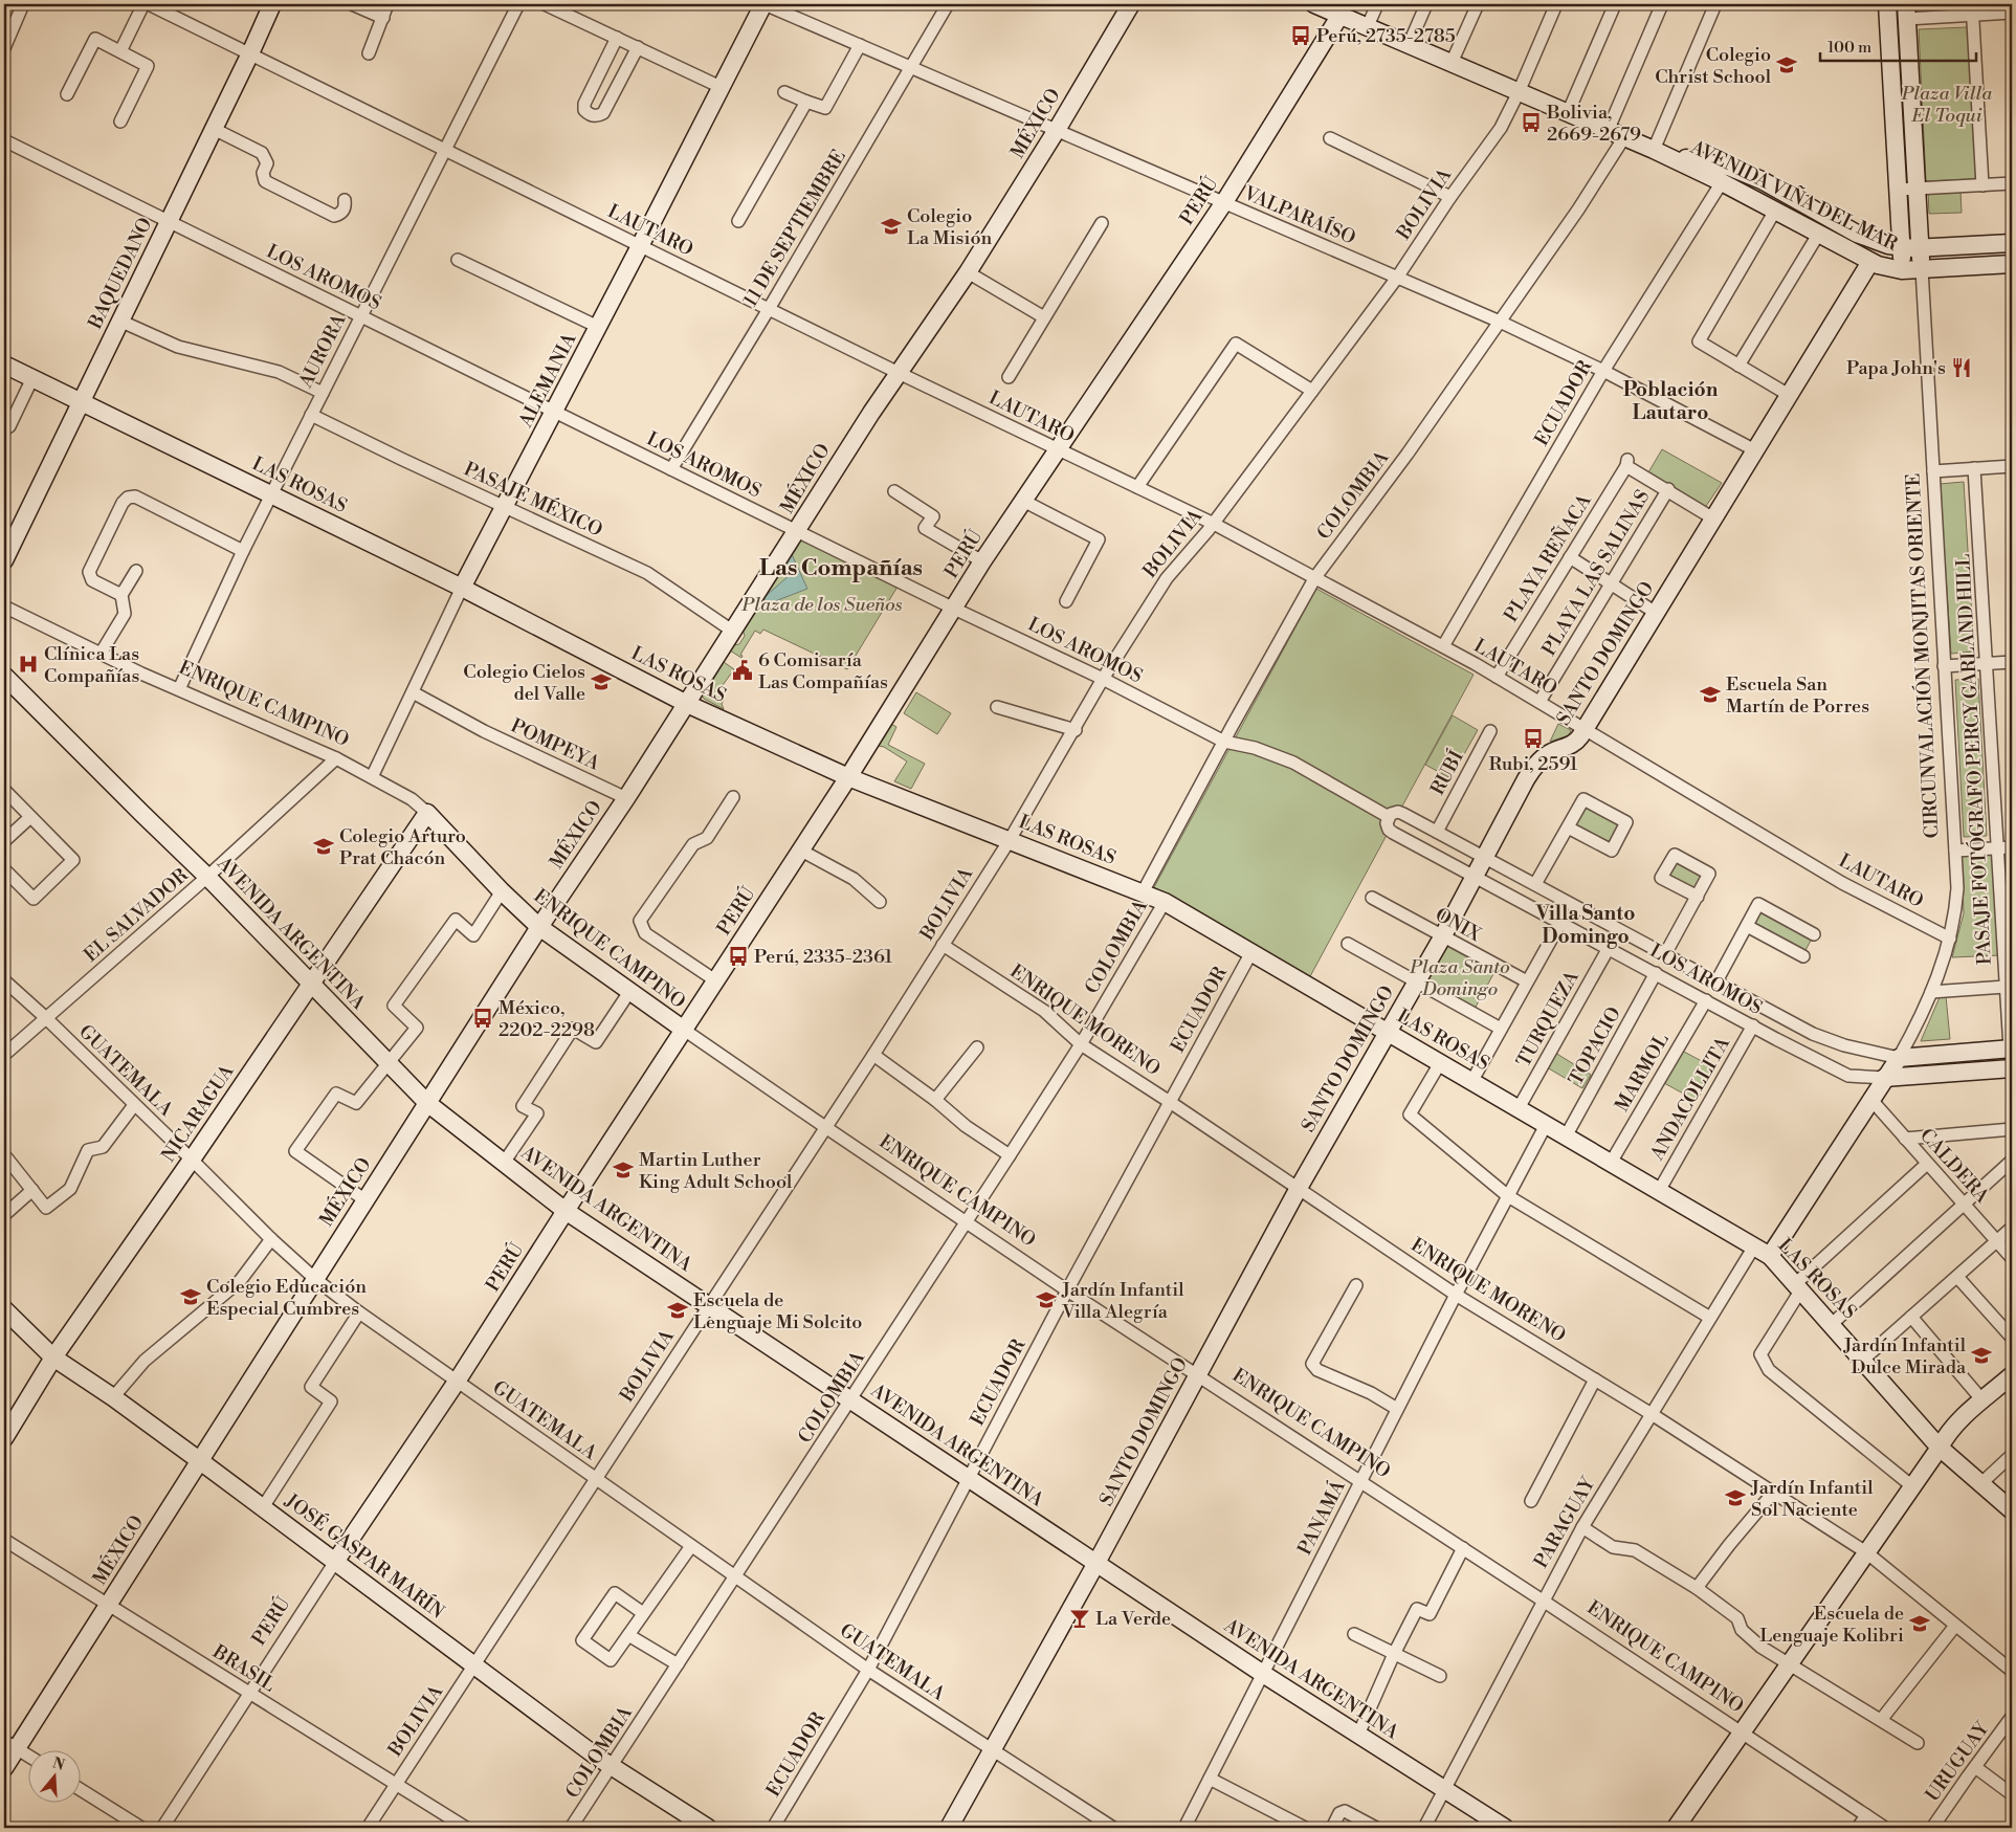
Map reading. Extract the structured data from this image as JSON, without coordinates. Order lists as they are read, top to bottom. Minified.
{"streets":{"street":["MÉXICO","AVENIDA VIÑA DEL MAR","PERÚ","BOLIVIA","VALPARAÍSO","11 DE SEPTIEMBRE","LAUTARO","BAQUEDANO","LOS AROMOS","AURORA","ALEMANIA","ECUADOR","LAS ROSAS","COLOMBIA","PASAJE MÉXICO","PLAYA REÑACA","PLAYA LAS SALINAS","SANTO DOMINGO","CIRCUNVALACIÓN MONJITAS ORIENTE","ENRIQUE CAMPINO","POMPEYA","PASAJE FOTÓGRAFO PERCY GARLAND HILL","RUBÍ","EL SALVADOR","ONIX","AVENIDA ARGENTINA","TURQUEZA","ENRIQUE MORENO","TOPACIO","GUATEMALA","MARMOL","ANDACOLLITA","NICARAGUA","CALDERA","PANAMÁ","PARAGUAY","JOSÉ GASPAR MARÍN","BRASIL","URUGUAY"]},"crossings":[["MÉXICO","VALPARAÍSO"],["MÉXICO","LAUTARO"],["MÉXICO","LOS AROMOS"],["MÉXICO","LAS ROSAS"],["MÉXICO","PASAJE MÉXICO"],["MÉXICO","ENRIQUE CAMPINO"],["MÉXICO","POMPEYA"],["MÉXICO","AVENIDA ARGENTINA"],["MÉXICO","GUATEMALA"],["MÉXICO","JOSÉ GASPAR MARÍN"],["MÉXICO","BRASIL"],["AVENIDA VIÑA DEL MAR","PERÚ"],["AVENIDA VIÑA DEL MAR","BOLIVIA"],["AVENIDA VIÑA DEL MAR","ECUADOR"],["AVENIDA VIÑA DEL MAR","COLOMBIA"],["AVENIDA VIÑA DEL MAR","SANTO DOMINGO"],["AVENIDA VIÑA DEL MAR","CIRCUNVALACIÓN MONJITAS ORIENTE"],["PERÚ","VALPARAÍSO"],["PERÚ","LAUTARO"],["PERÚ","LOS AROMOS"],["PERÚ","LAS ROSAS"],["PERÚ","ENRIQUE CAMPINO"],["PERÚ","AVENIDA ARGENTINA"],["PERÚ","GUATEMALA"],["PERÚ","JOSÉ GASPAR MARÍN"],["PERÚ","BRASIL"],["BOLIVIA","VALPARAÍSO"],["BOLIVIA","LAUTARO"],["BOLIVIA","LOS AROMOS"],["BOLIVIA","LAS ROSAS"],["BOLIVIA","ENRIQUE CAMPINO"],["BOLIVIA","AVENIDA ARGENTINA"],["BOLIVIA","ENRIQUE MORENO"],["BOLIVIA","GUATEMALA"],["BOLIVIA","JOSÉ GASPAR MARÍN"],["BOLIVIA","BRASIL"],["VALPARAÍSO","11 DE SEPTIEMBRE"],["VALPARAÍSO","ALEMANIA"],["VALPARAÍSO","ECUADOR"],["VALPARAÍSO","COLOMBIA"],["VALPARAÍSO","SANTO DOMINGO"],["11 DE SEPTIEMBRE","LAUTARO"],["11 DE SEPTIEMBRE","LOS AROMOS"],["LAUTARO","BAQUEDANO"],["LAUTARO","AURORA"],["LAUTARO","ALEMANIA"],["LAUTARO","ECUADOR"],["LAUTARO","COLOMBIA"],["LAUTARO","PLAYA REÑACA"],["LAUTARO","PLAYA LAS SALINAS"],["LAUTARO","SANTO DOMINGO"],["LAUTARO","CIRCUNVALACIÓN MONJITAS ORIENTE"],["BAQUEDANO","LOS AROMOS"],["BAQUEDANO","LAS ROSAS"],["LOS AROMOS","AURORA"],["LOS AROMOS","ALEMANIA"],["LOS AROMOS","COLOMBIA"],["LOS AROMOS","SANTO DOMINGO"],["LOS AROMOS","CIRCUNVALACIÓN MONJITAS ORIENTE"],["LOS AROMOS","RUBÍ"],["LOS AROMOS","TURQUEZA"],["LOS AROMOS","TOPACIO"],["LOS AROMOS","MARMOL"],["LOS AROMOS","ANDACOLLITA"],["AURORA","LAS ROSAS"],["AURORA","PASAJE MÉXICO"],["AURORA","ENRIQUE CAMPINO"],["ALEMANIA","LAS ROSAS"],["ALEMANIA","PASAJE MÉXICO"],["ALEMANIA","ENRIQUE CAMPINO"],["ALEMANIA","POMPEYA"],["ECUADOR","LAS ROSAS"],["ECUADOR","ENRIQUE CAMPINO"],["ECUADOR","AVENIDA ARGENTINA"],["ECUADOR","ENRIQUE MORENO"],["ECUADOR","GUATEMALA"],["LAS ROSAS","COLOMBIA"],["LAS ROSAS","SANTO DOMINGO"],["LAS ROSAS","CIRCUNVALACIÓN MONJITAS ORIENTE"],["LAS ROSAS","TURQUEZA"],["LAS ROSAS","TOPACIO"],["LAS ROSAS","MARMOL"],["LAS ROSAS","ANDACOLLITA"],["LAS ROSAS","PANAMÁ"],["LAS ROSAS","PARAGUAY"],["COLOMBIA","ENRIQUE CAMPINO"],["COLOMBIA","AVENIDA ARGENTINA"],["COLOMBIA","ENRIQUE MORENO"],["COLOMBIA","GUATEMALA"],["COLOMBIA","JOSÉ GASPAR MARÍN"],["PLAYA REÑACA","PLAYA LAS SALINAS"],["SANTO DOMINGO","ENRIQUE CAMPINO"],["SANTO DOMINGO","ONIX"],["SANTO DOMINGO","AVENIDA ARGENTINA"],["SANTO DOMINGO","ENRIQUE MORENO"],["SANTO DOMINGO","GUATEMALA"],["CIRCUNVALACIÓN MONJITAS ORIENTE","CALDERA"],["ENRIQUE CAMPINO","EL SALVADOR"],["ENRIQUE CAMPINO","NICARAGUA"],["ENRIQUE CAMPINO","PANAMÁ"],["ENRIQUE CAMPINO","PARAGUAY"],["EL SALVADOR","AVENIDA ARGENTINA"],["EL SALVADOR","GUATEMALA"],["AVENIDA ARGENTINA","NICARAGUA"],["AVENIDA ARGENTINA","PANAMÁ"],["AVENIDA ARGENTINA","PARAGUAY"],["ENRIQUE MORENO","PANAMÁ"],["ENRIQUE MORENO","PARAGUAY"],["GUATEMALA","NICARAGUA"],["NICARAGUA","JOSÉ GASPAR MARÍN"]],"districts":["Población Lautaro","Las Compañías","Villa Santo Domingo"],"parks":["Plaza Villa El Toqui","Plaza de los Sueños","Plaza Santo Domingo"],"places":{"bus stop":["Perú, 2735-2785","Bolivia, 2669-2679","Rubi, 2591","Perú, 2335-2361","México, 2202-2298"],"school or university":["Colegio Christ School","Colegio La Misión","Colegio Cielos del Valle","Escuela San Martín de Porres","Colegio Arturo Prat Chacón","Martin Luther King Adult School","Colegio Educación Especial Cumbres","Jardín Infantil Villa Alegría","Escuela de Lenguaje Mi Solcito","Jardín Infantil Dulce Mirada","Jardín Infantil Sol Naciente","Escuela de Lenguaje Kolibri"],"restaurant":["Papa John's"],"hospital":["Clínica Las Compañías"],"public building":["6 Comisaría Las Compañías"],"bar":["La Verde"]},"scale_bar":"100 m","north":"top"}
